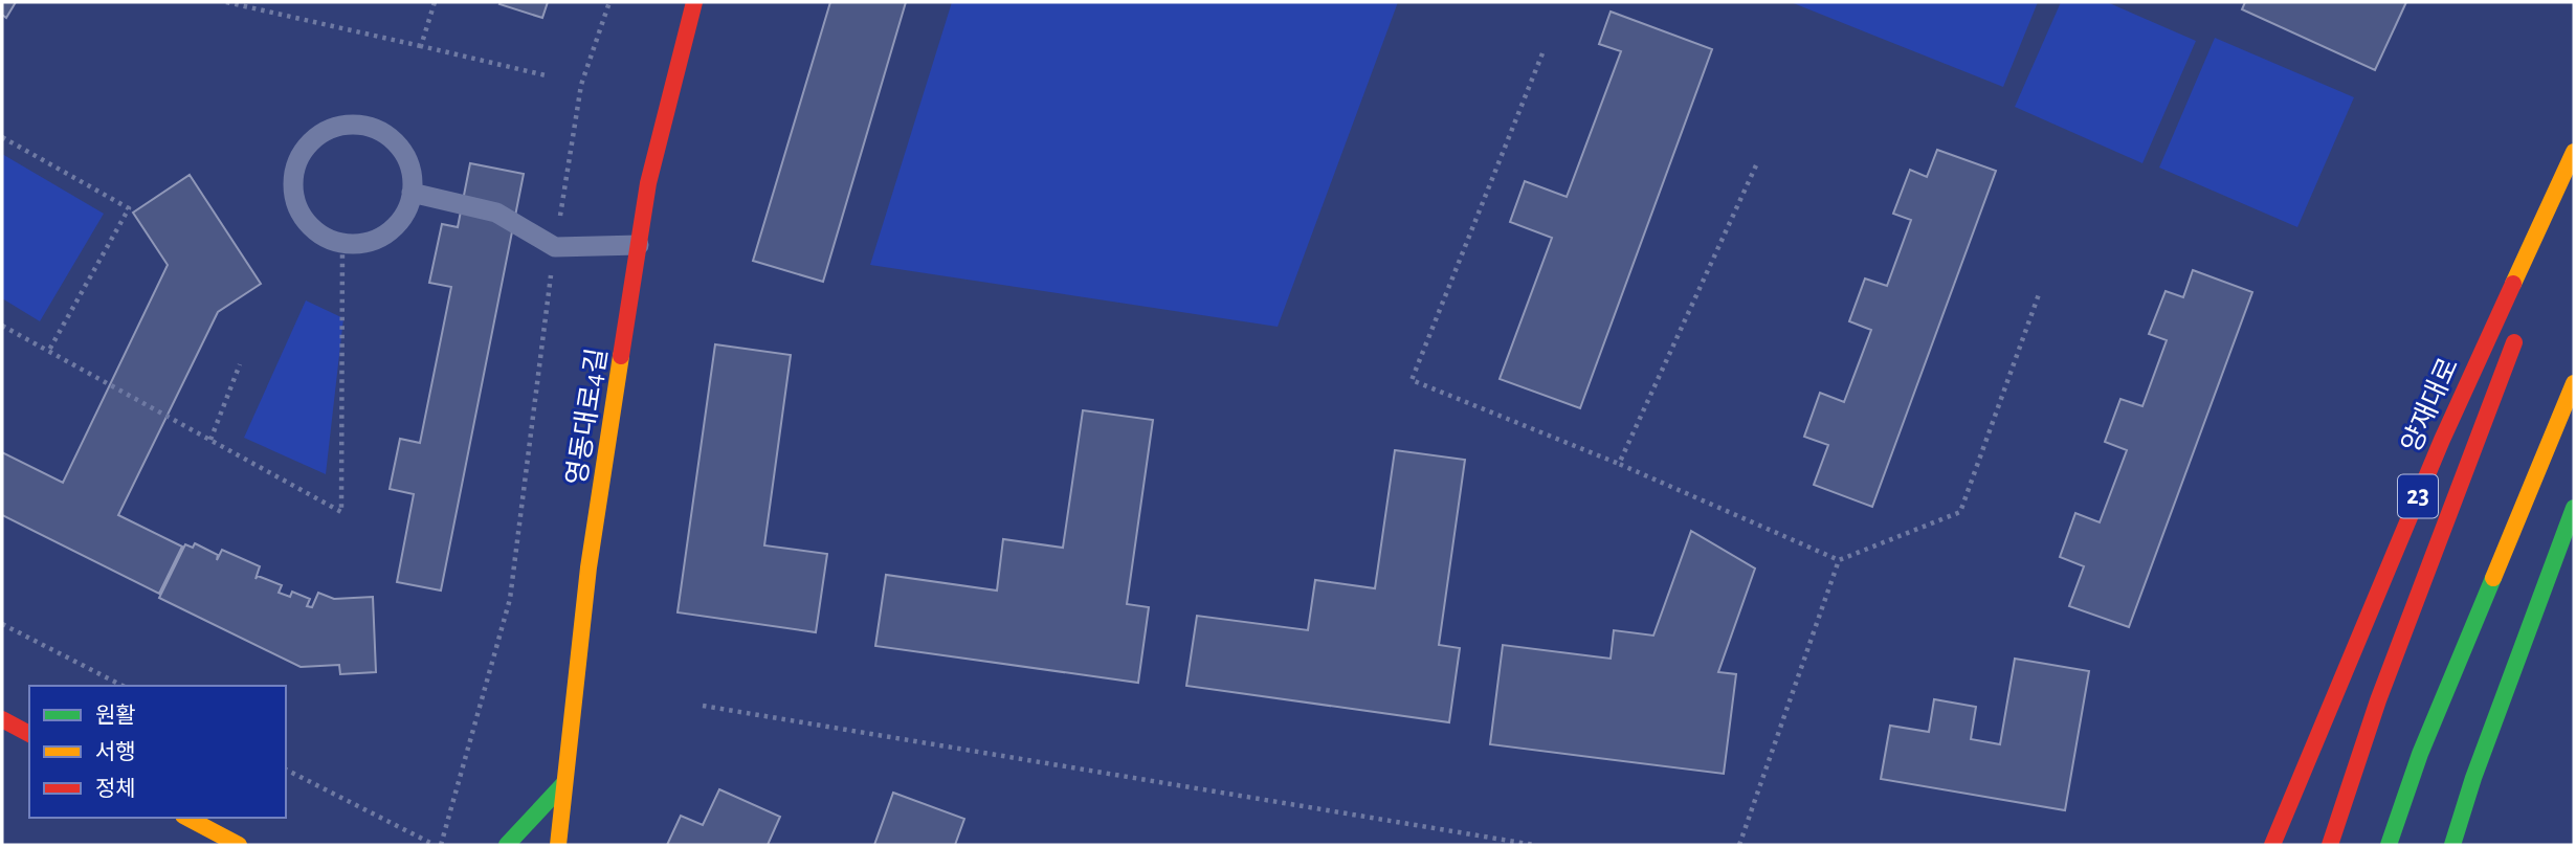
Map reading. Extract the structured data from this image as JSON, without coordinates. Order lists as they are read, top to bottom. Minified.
{"streets":{"main road":["양재대로","영동대로4길","23"]},"legend":["원활","서행","정체"]}
